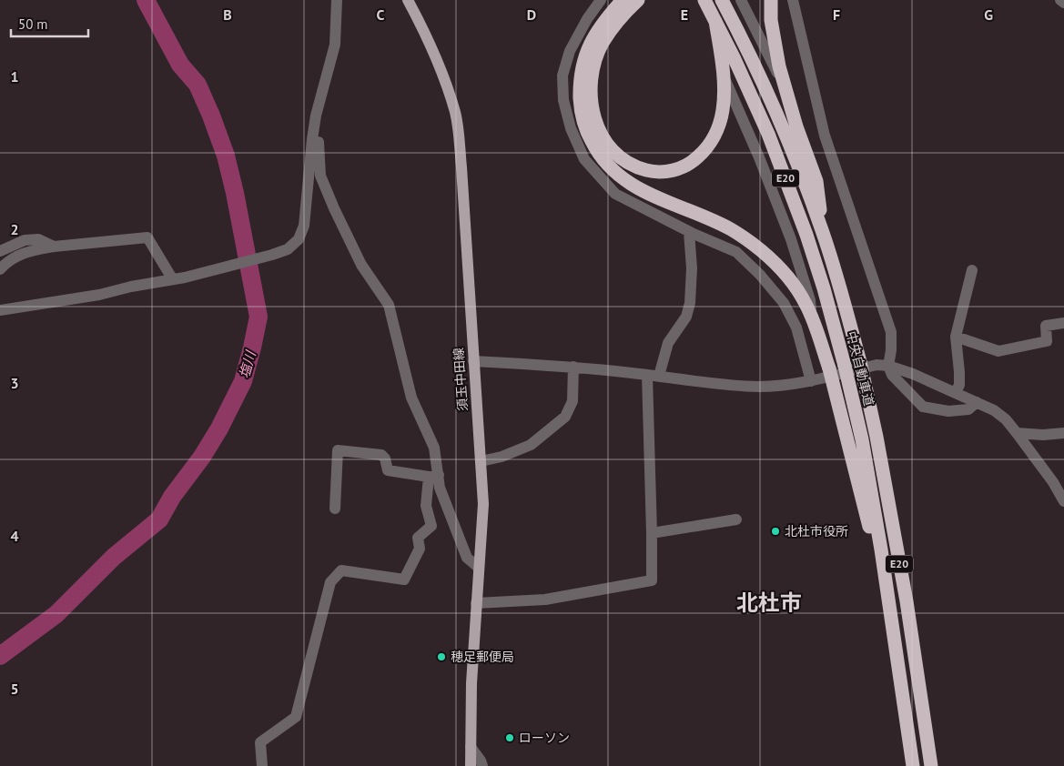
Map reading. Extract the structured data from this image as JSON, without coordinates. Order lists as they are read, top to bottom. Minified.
{"streets":{"highway":["E20","中央自動車道"],"main road":["須玉中田線"]},"districts":["北杜市"],"water":["塩川"],"places":["北杜市役所","穂足郵便局","ローソン"],"scale_bar":"50 m","grid":{"columns":["B","C","D","E","F","G"],"rows":["1","2","3","4","5"]}}
